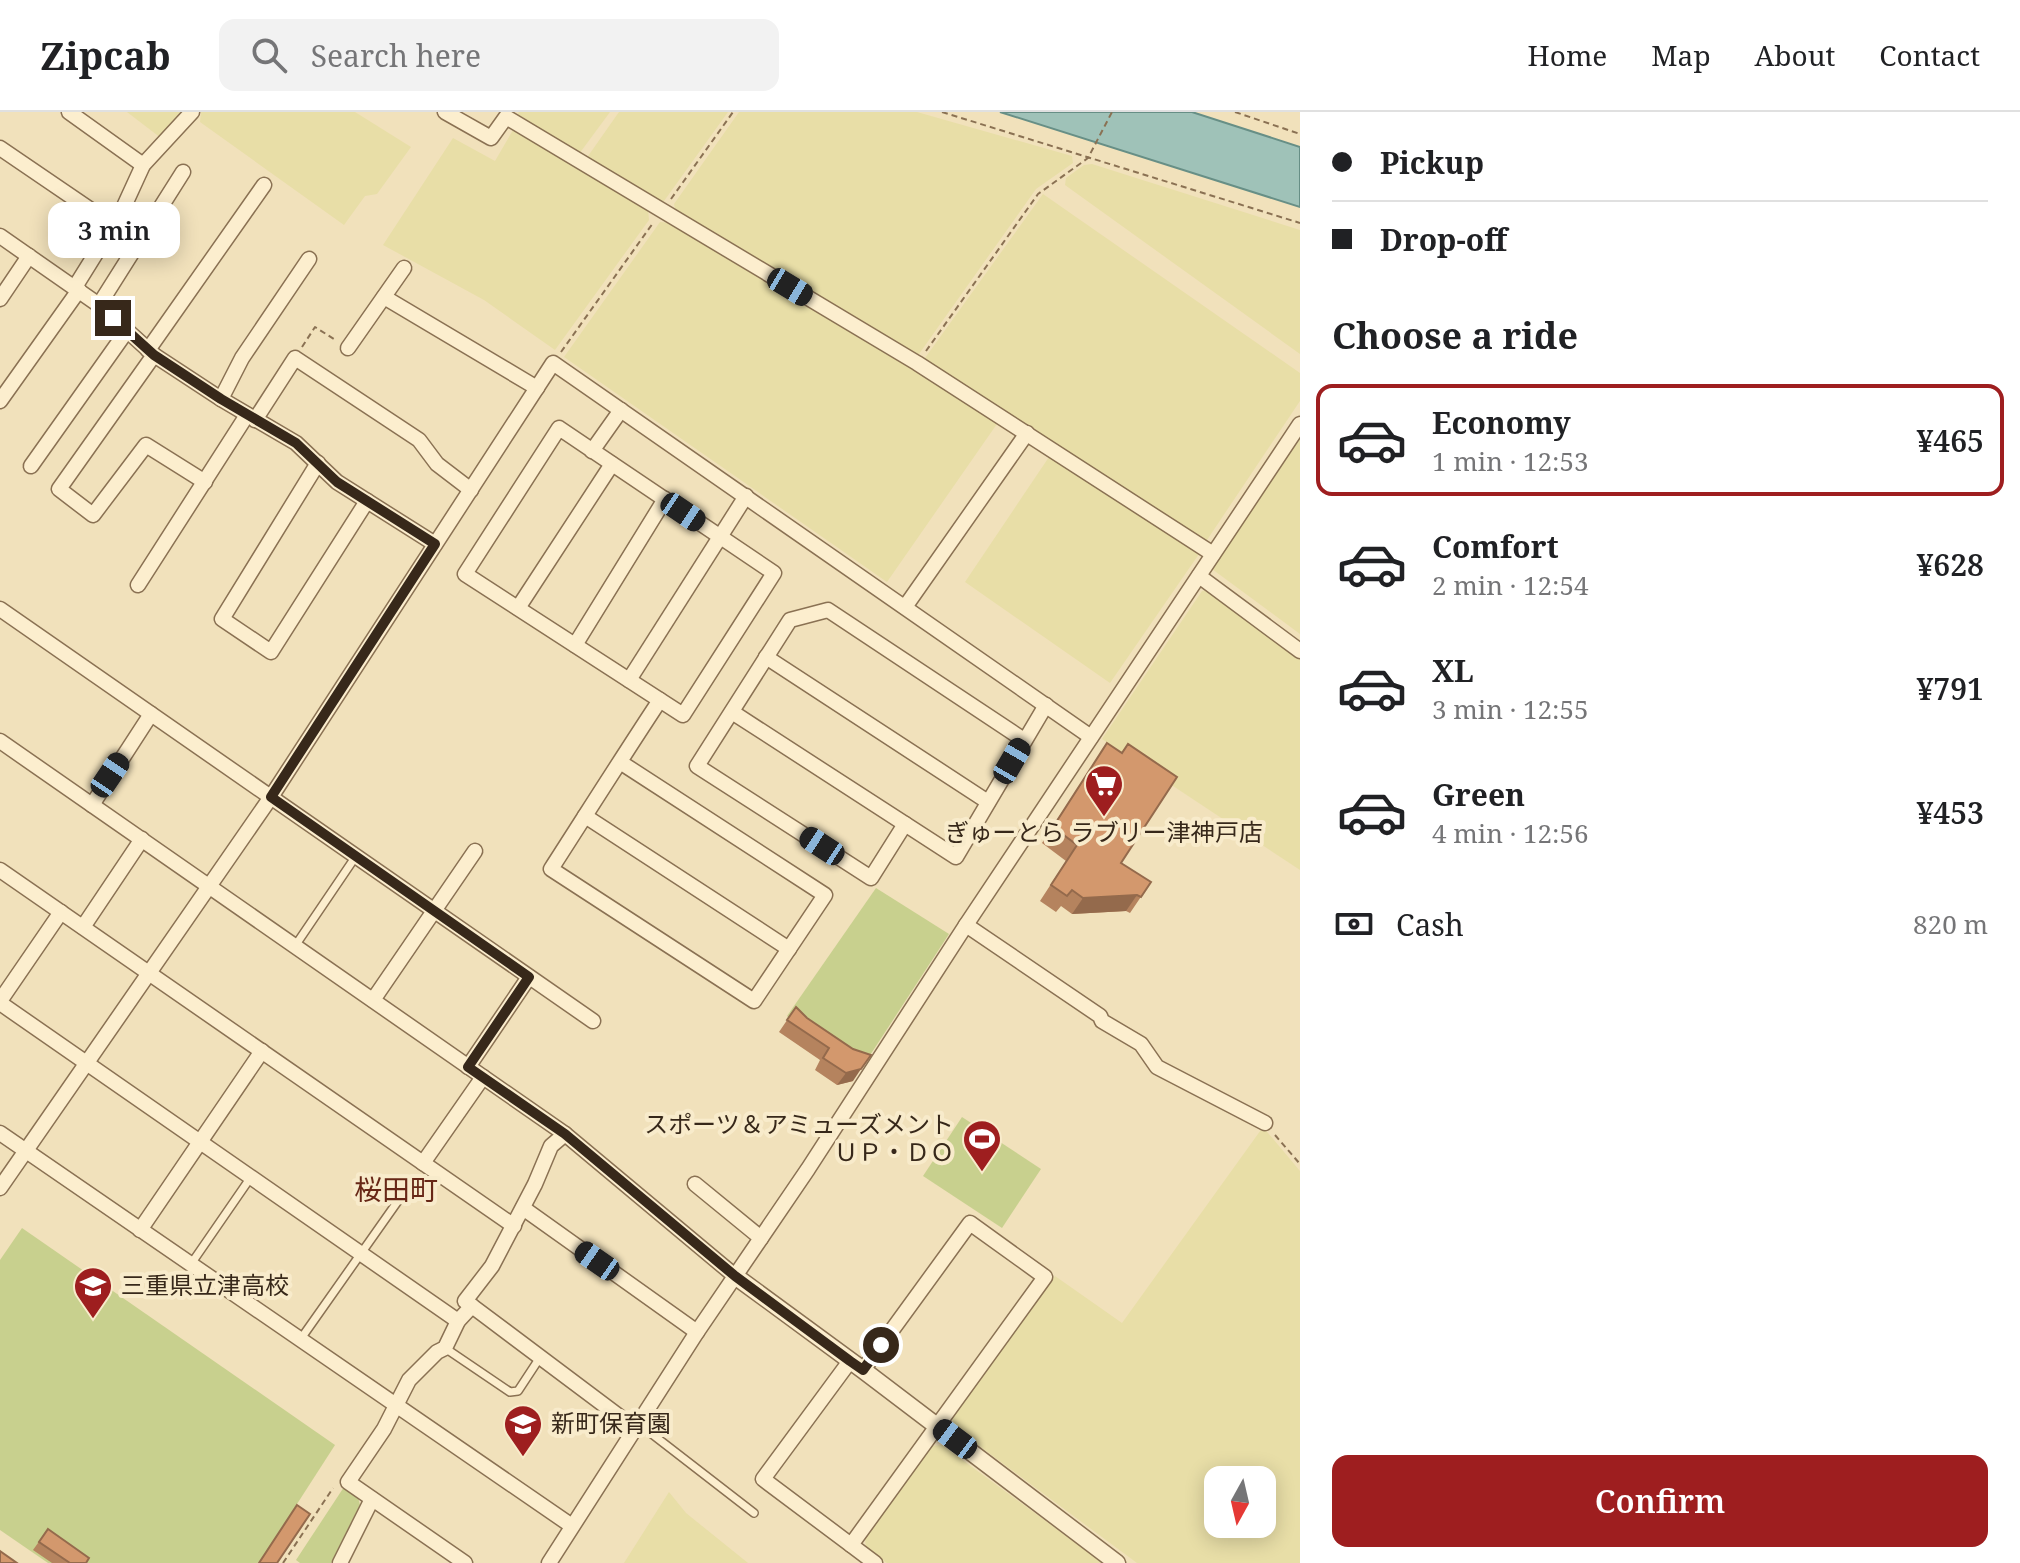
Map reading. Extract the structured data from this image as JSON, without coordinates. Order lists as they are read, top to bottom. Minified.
{"districts":["桜田町"],"places":{"supermarket":["ぎゅーとら ラブリー津神戸店"],"sports":["スポーツ＆アミューズメント ＵＰ・ＤＯ"],"school or university":["三重県立津高校","新町保育園"]},"north":"bottom","page":{"header":"Zipcab","search":"Search here","nav":["Home","Map","About","Contact"],"banner":["Pickup","Drop-off"],"bubble":"3 min","heading":"Choose a ride","list":[{"name":"Economy","note":"1 min · 12:53","value":"¥465"},{"name":"Comfort","note":"2 min · 12:54","value":"¥628"},{"name":"XL","note":"3 min · 12:55","value":"¥791"},{"name":"Green","note":"4 min · 12:56","value":"¥453"}],"pay":["Cash","820 m"],"buttons":"Confirm"}}
